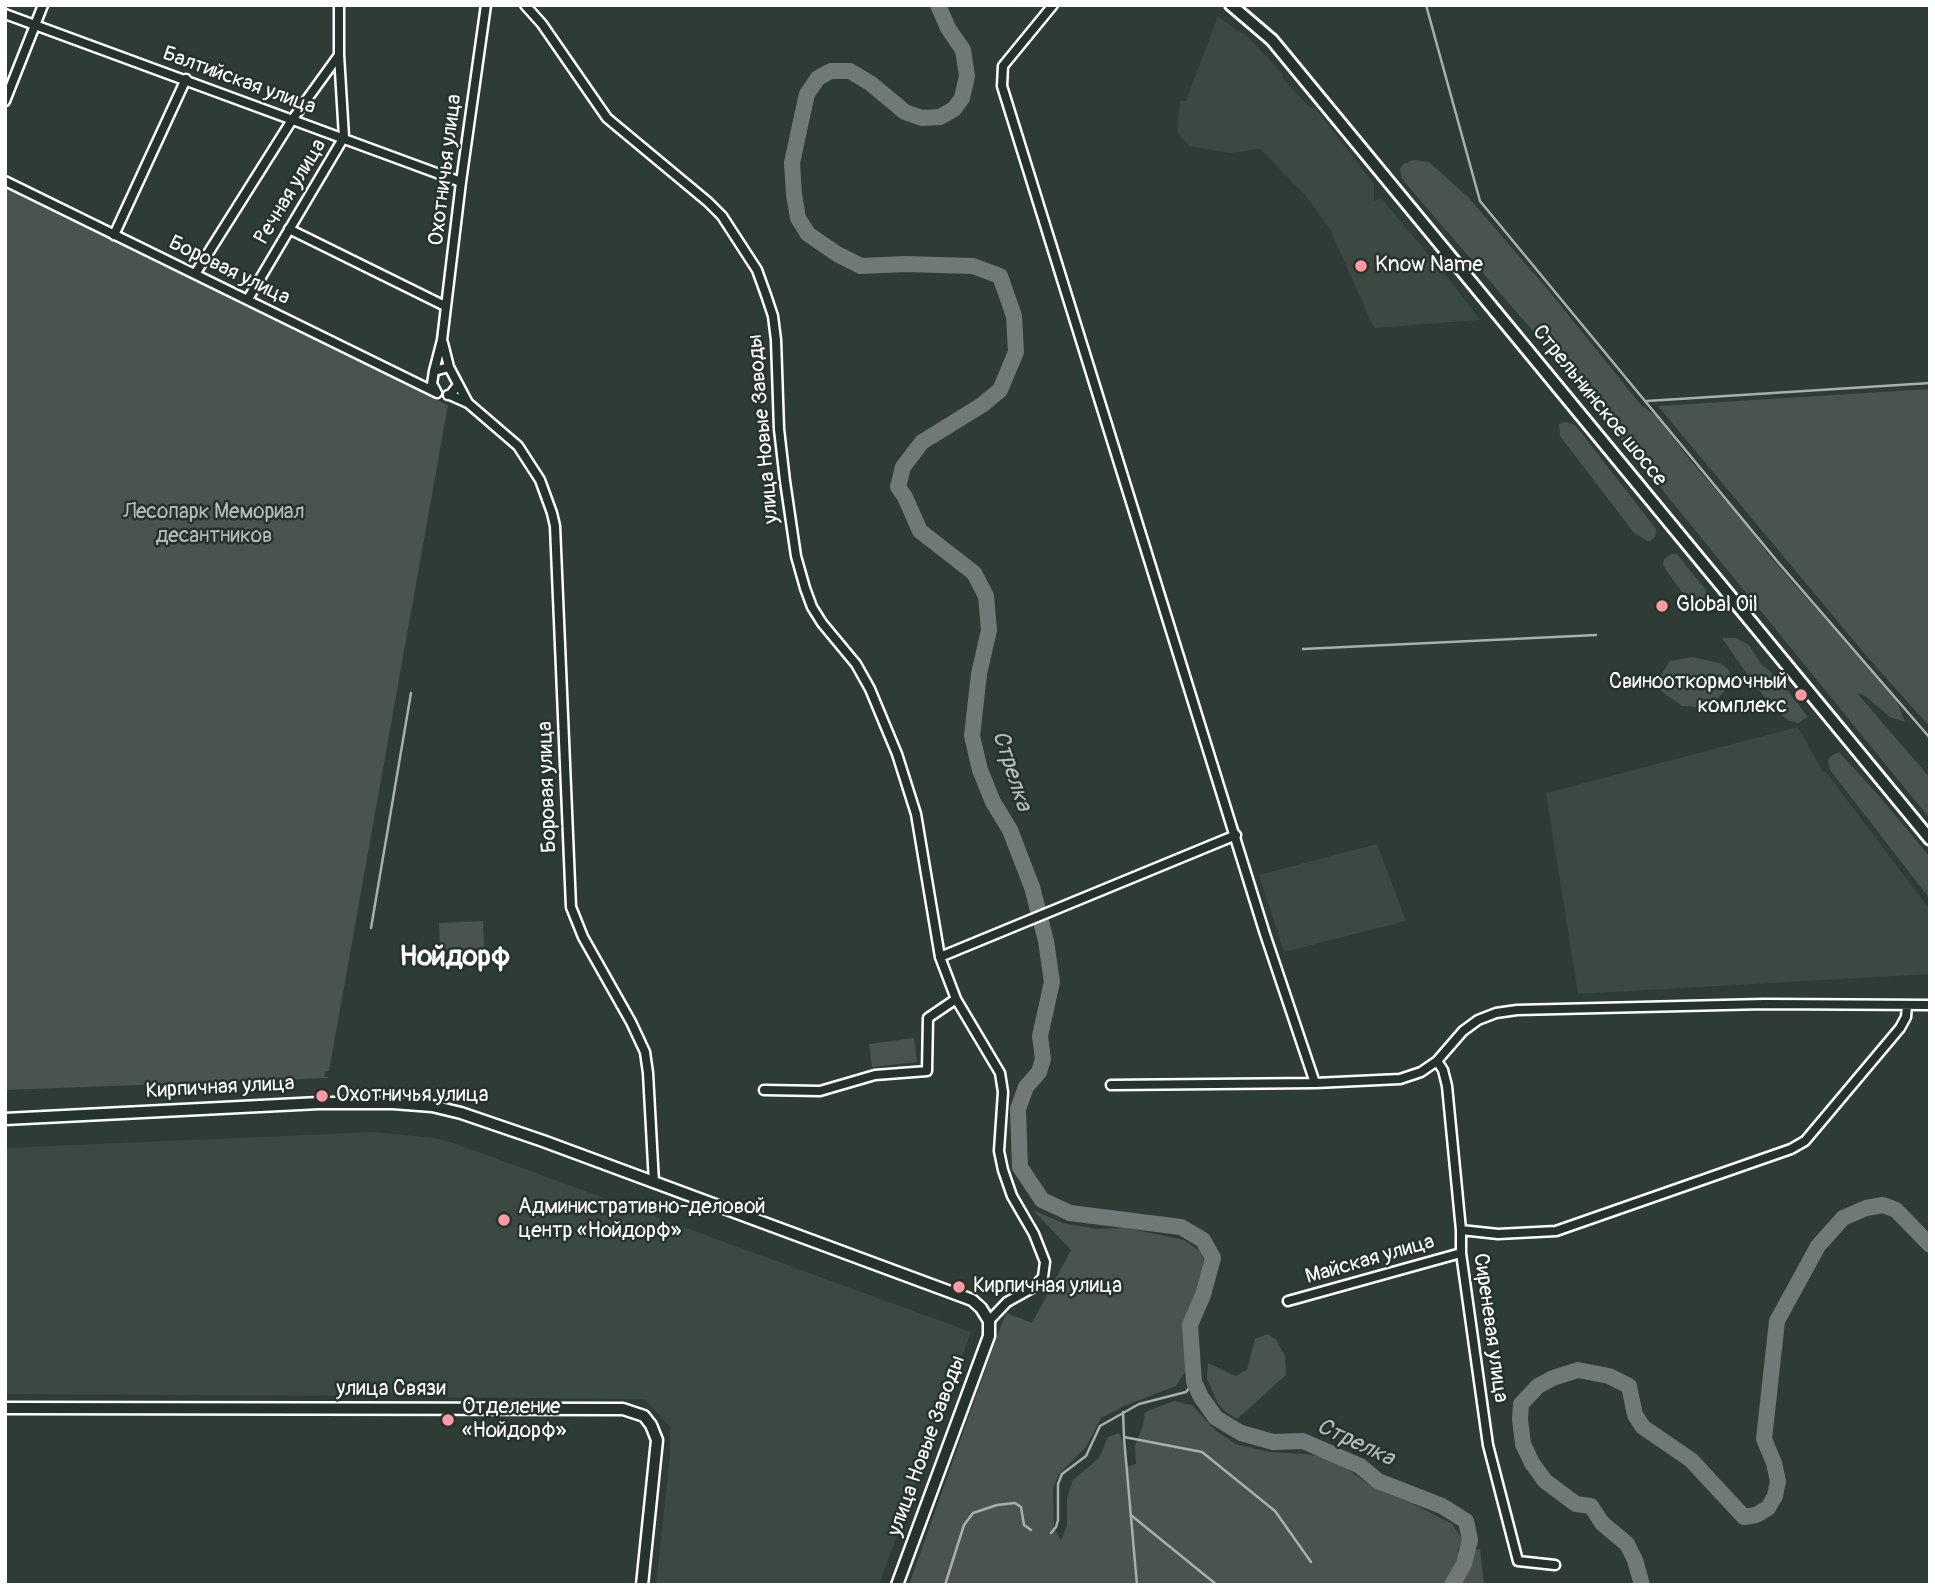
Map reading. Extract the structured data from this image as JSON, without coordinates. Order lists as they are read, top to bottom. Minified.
{"streets":{"main road":["Стрельнинское шоссе"],"street":["Балтийская улица","Охотничья улица","Речная улица","Боровая улица","улица Новые Заводы","Кирпичная улица","Майская улица","Сиреневая улица","улица Связи"]},"crossings":[["Балтийская улица","Охотничья улица"],["Балтийская улица","Речная улица"],["Охотничья улица","Боровая улица"],["Речная улица","Боровая улица"],["Боровая улица","Кирпичная улица"],["улица Новые Заводы","Кирпичная улица"],["Майская улица","Сиреневая улица"]],"districts":["Нойдорф"],"water":["Стрелка"],"parks":["Лесопарк Мемориал десантников"],"places":["Know Name","Global Oil","Свинооткормочный комплекс","Охотничья улица","Административно-деловой центр «Нойдорф»","Кирпичная улица","Отделение «Нойдорф»"]}
